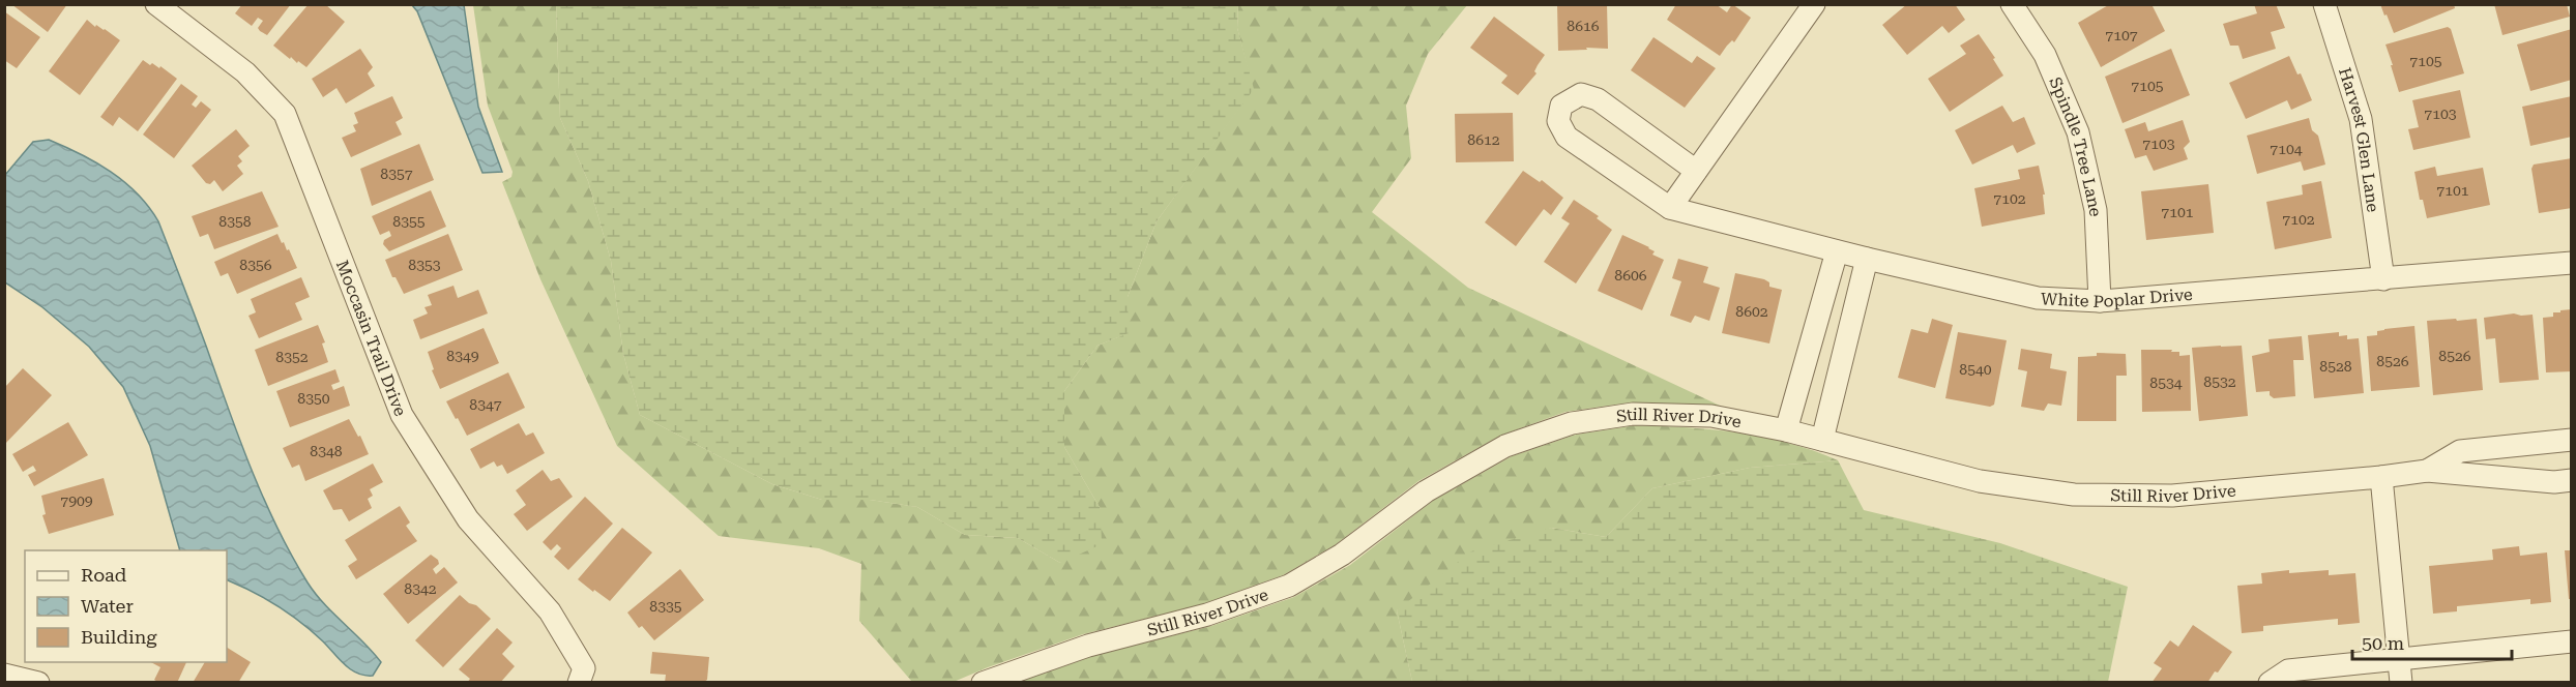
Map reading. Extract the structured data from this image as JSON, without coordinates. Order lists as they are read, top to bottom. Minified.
{"streets":{"street":["Harvest Glen Lane","Spindle Tree Lane","White Poplar Drive","Moccasin Trail Drive","Still River Drive"]},"crossings":[["Harvest Glen Lane","White Poplar Drive"],["Spindle Tree Lane","White Poplar Drive"]],"house_numbers":["8616","7107","7105","7105","7103","8612","7103","7104","8357","7101","7102","7101","7102","8358","8355","8356","8353","8606","8602","8349","8526","8352","8526","8528","8540","8532","8534","8350","8347","8348","7909","8342","8335"],"legend":["Road","Water","Building"],"scale_bar":"50 m"}
